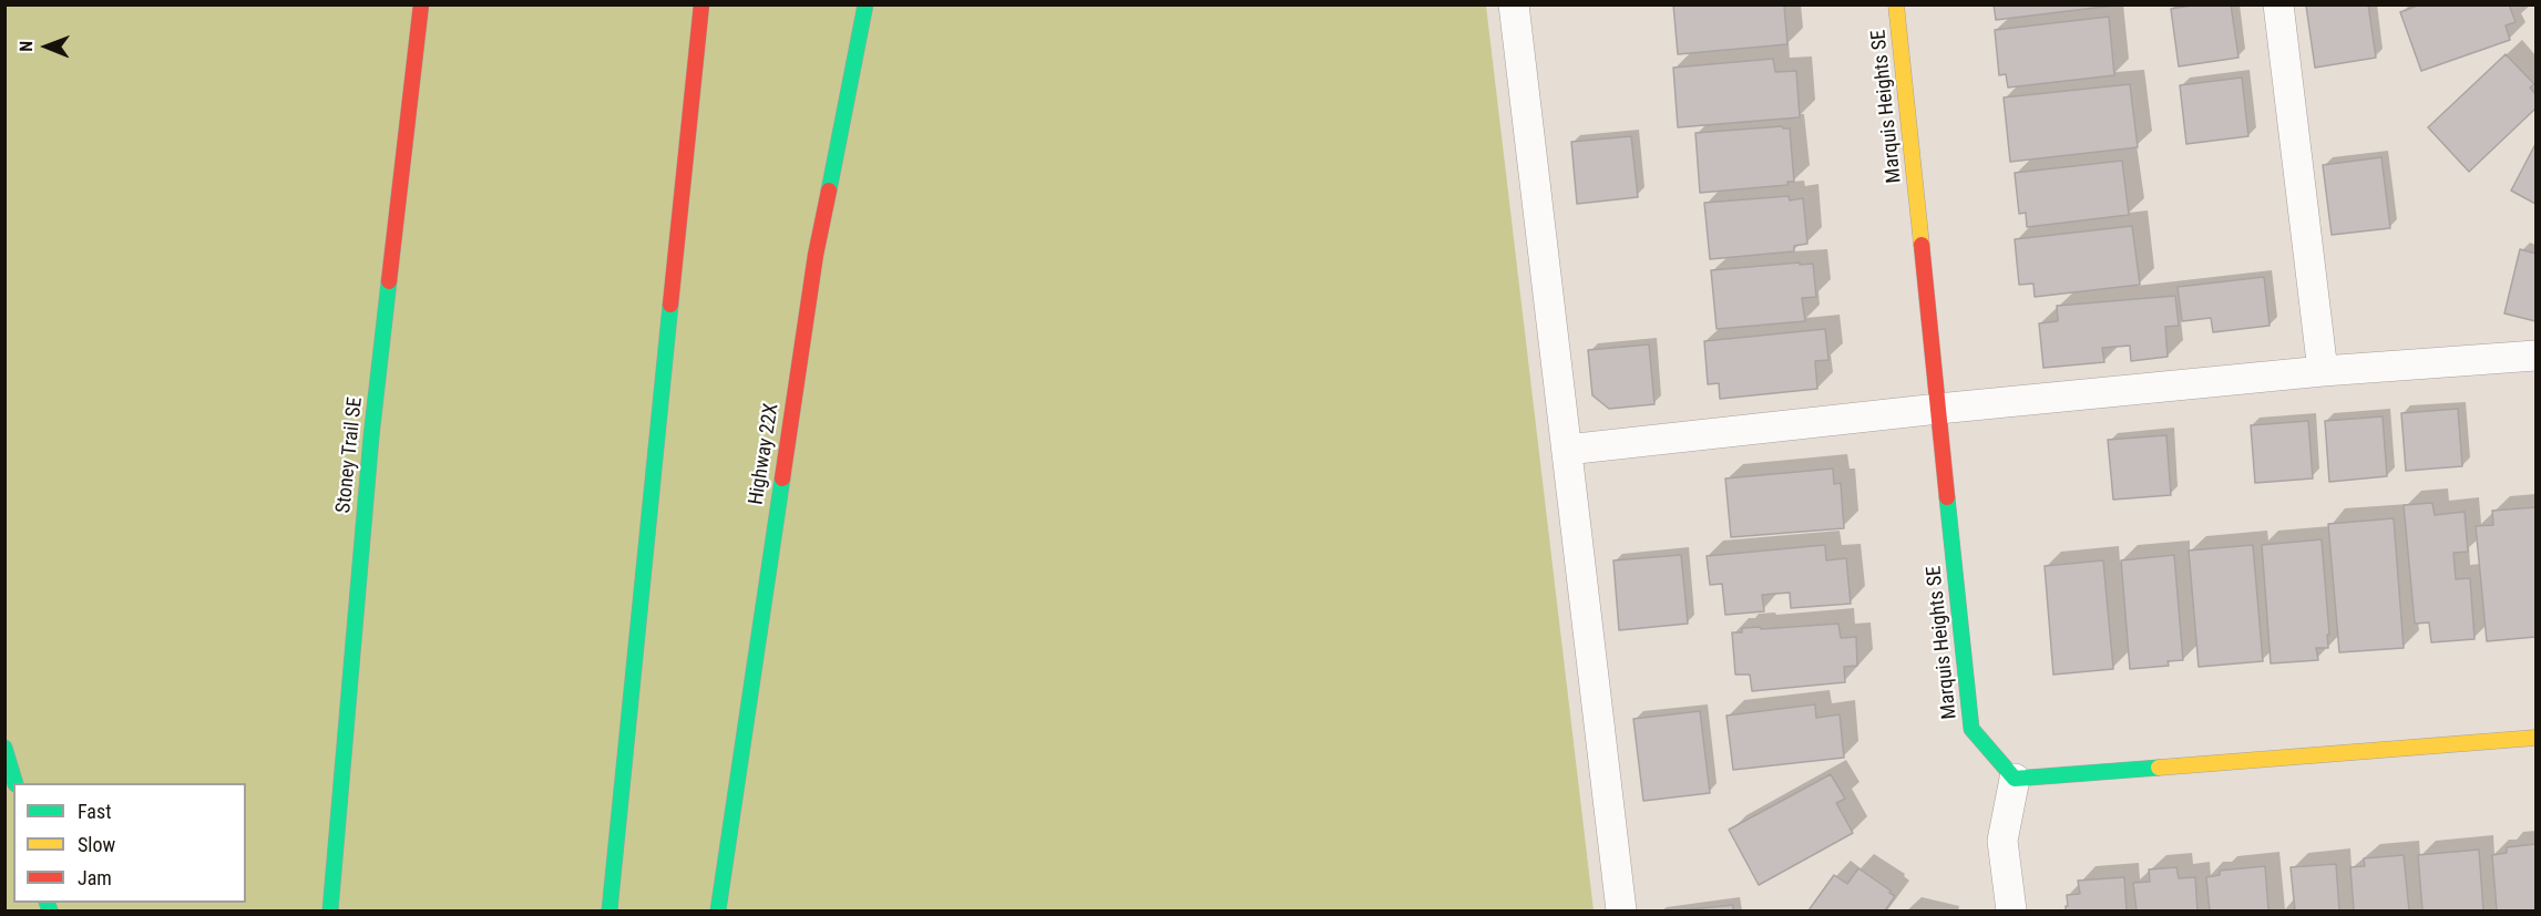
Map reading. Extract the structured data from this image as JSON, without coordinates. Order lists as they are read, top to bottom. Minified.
{"streets":{"main road":["Marquis Heights SE","Highway 22X","Stoney Trail SE"]},"legend":["Fast","Slow","Jam"],"north":"left"}
